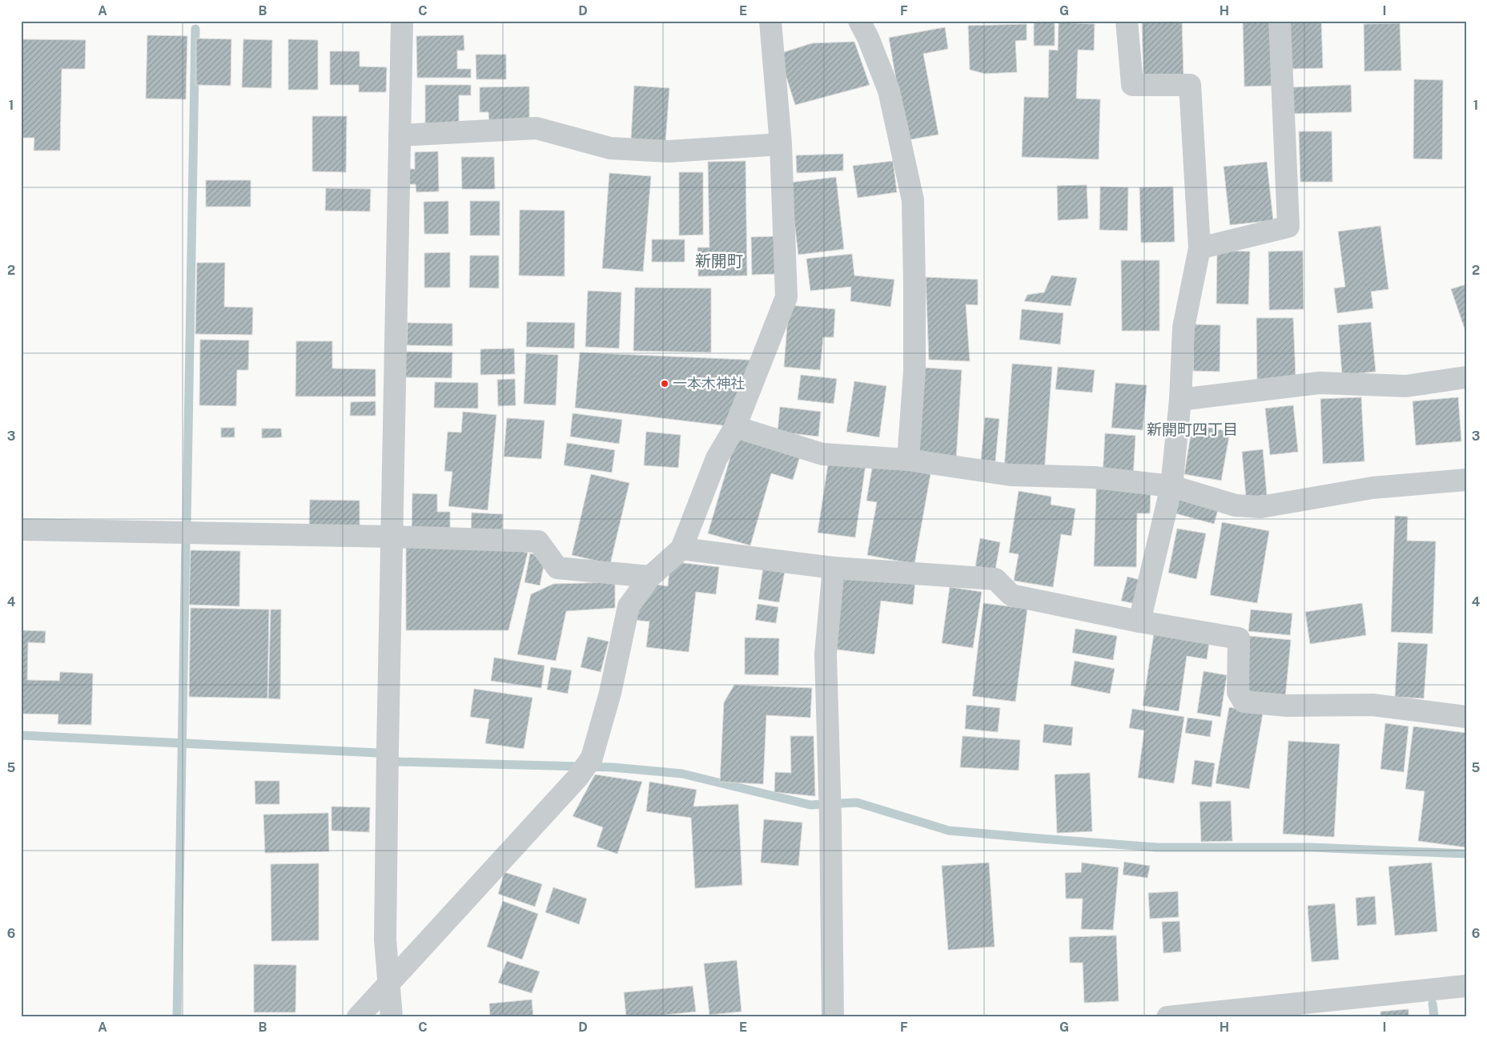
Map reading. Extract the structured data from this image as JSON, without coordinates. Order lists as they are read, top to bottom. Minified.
{"districts":["新開町","新開町四丁目"],"places":["一本木神社"],"grid":{"columns":["A","B","C","D","E","F","G","H","I"],"rows":["1","2","3","4","5","6"]}}
